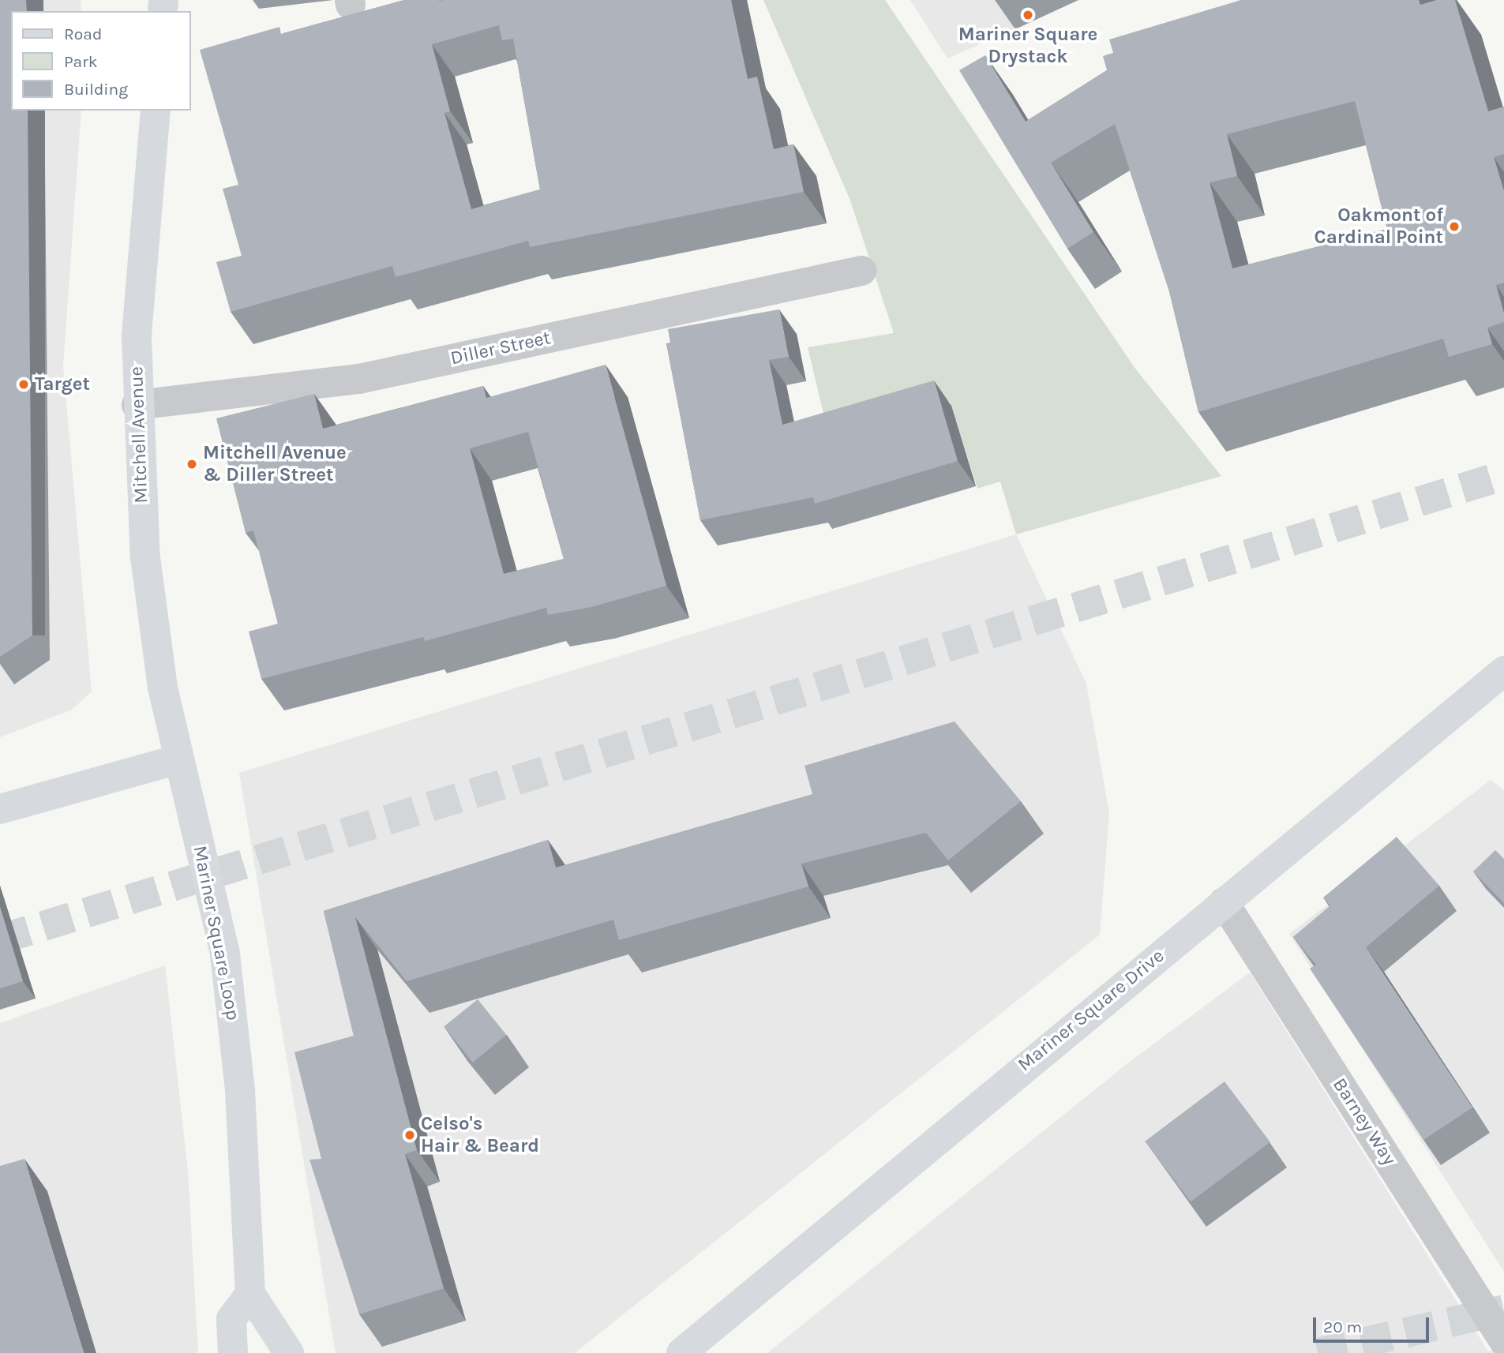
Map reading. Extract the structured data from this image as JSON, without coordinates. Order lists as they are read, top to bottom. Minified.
{"streets":{"street":["Diller Street","Mitchell Avenue","Mariner Square Loop","Mariner Square Drive","Barney Way"]},"crossings":[["Diller Street","Mitchell Avenue"],["Mitchell Avenue","Mariner Square Loop"],["Mariner Square Drive","Barney Way"]],"places":["Mariner Square Drystack","Oakmont of Cardinal Point","Target","Mitchell Avenue & Diller Street","Celso's Hair & Beard"],"legend":["Road","Park","Building"],"scale_bar":"20 m"}
